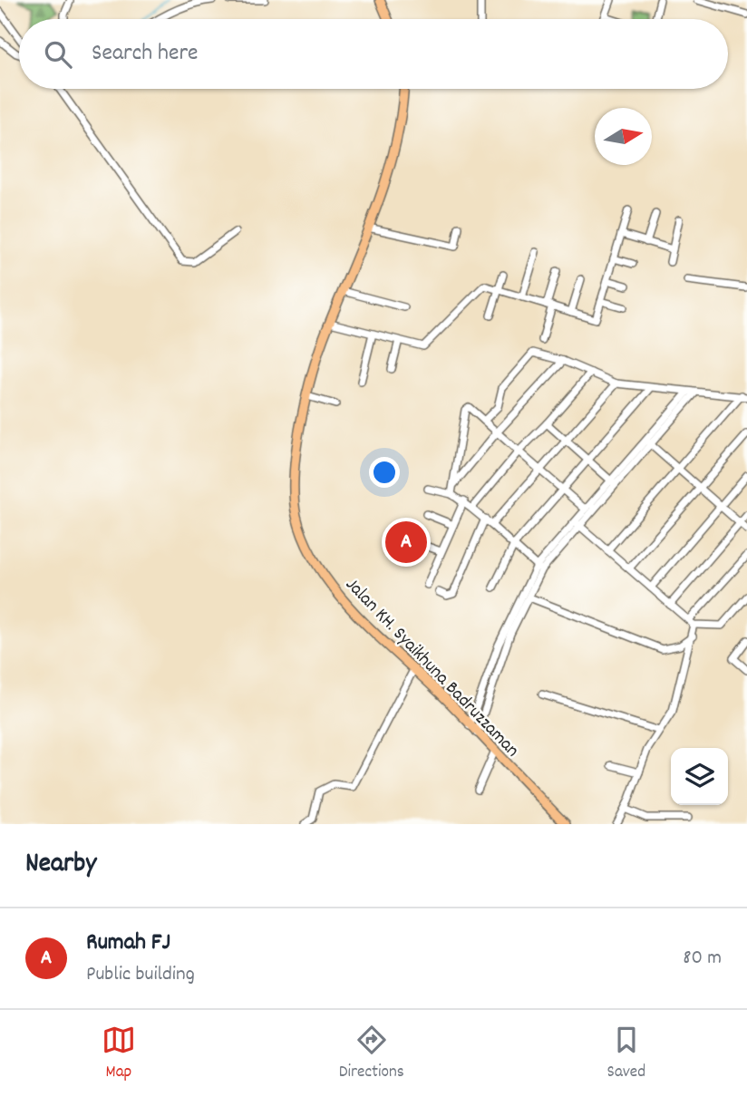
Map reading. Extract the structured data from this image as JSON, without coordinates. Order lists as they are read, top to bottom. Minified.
{"streets":{"main road":["Jalan KH. Syaikhuna Badruzzaman"]},"north":"right","page":{"search":"Search here","pins":"A","heading":"Nearby","list":[{"mark":"A","name":"Rumah FJ","note":"Public building","value":"80 m"}],"nav":["Map","Directions","Saved"]}}
